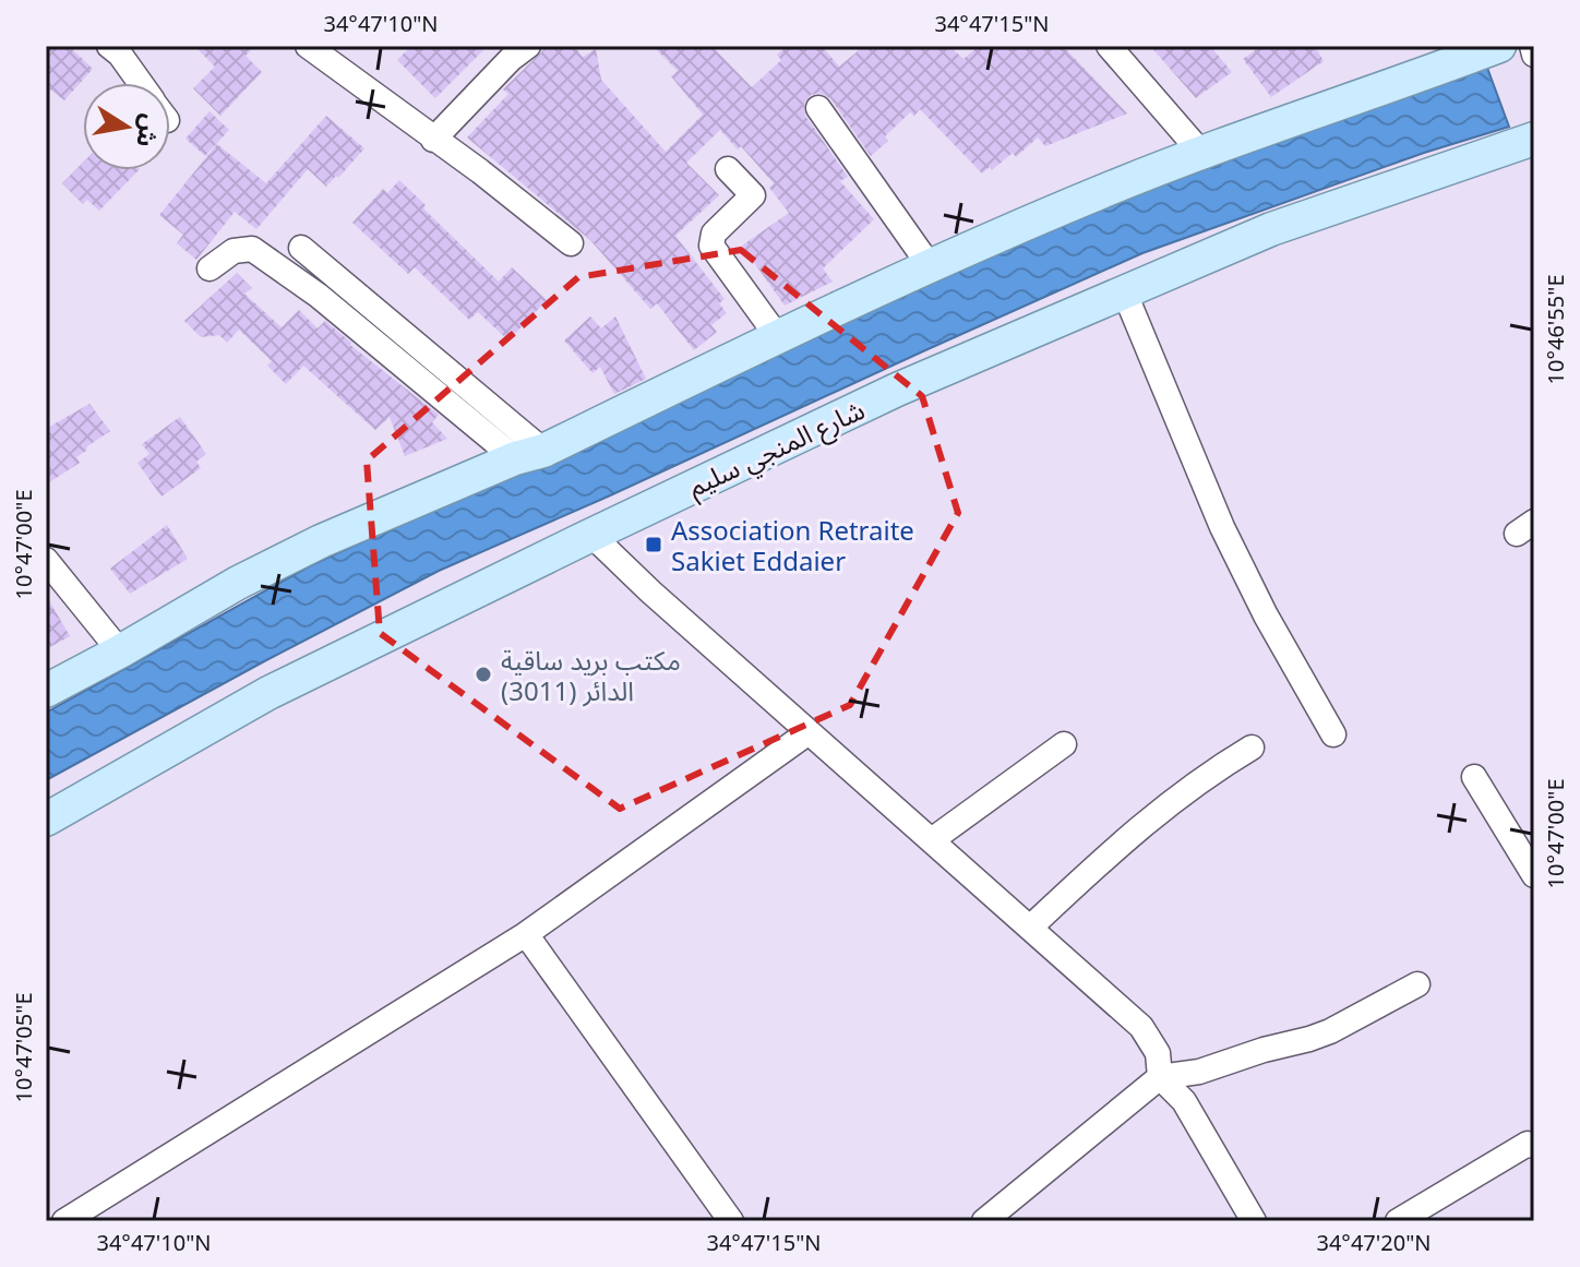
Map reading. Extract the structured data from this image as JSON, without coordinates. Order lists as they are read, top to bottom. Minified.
{"streets":{"main road":["شارع المنجي سليم"]},"places":{"transit":["Association Retraite Sakiet Eddaier"],"other":["مكتب بريد ساقية الدائر (3011)"]},"north":"right","coordinates":["34°47'10\"N","34°47'15\"N","10°46'55\"E","10°47'00\"E","10°47'05\"E","34°47'20\"N"]}
